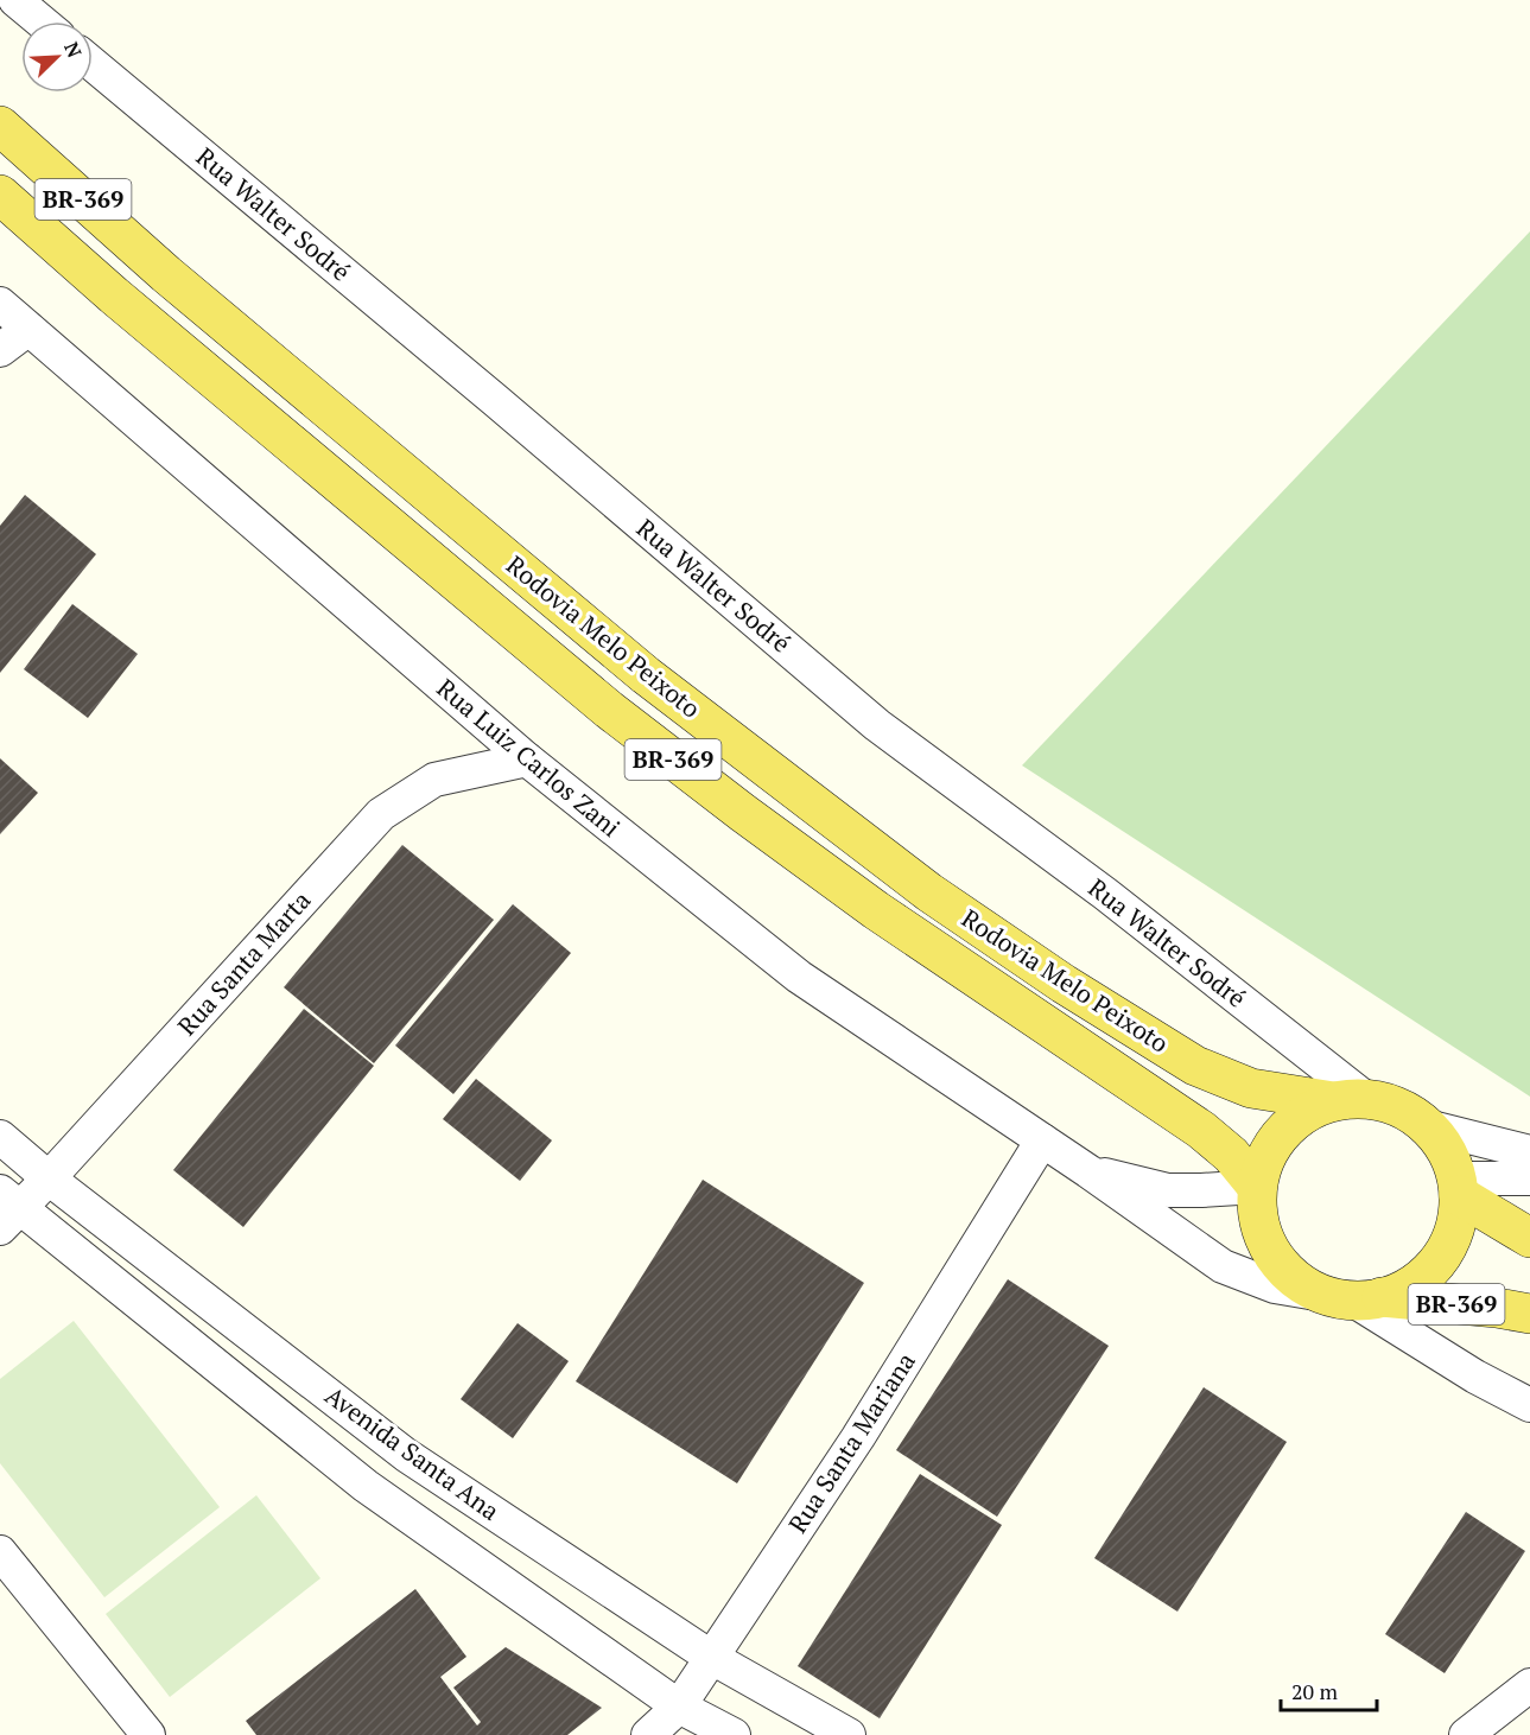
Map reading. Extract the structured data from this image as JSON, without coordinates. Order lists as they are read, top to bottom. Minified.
{"streets":{"main road":["BR-369","Rodovia Melo Peixoto"],"street":["Rua Walter Sodré","Rua Luiz Carlos Zani","Rua Santa Marta","Rua Santa Mariana","Avenida Santa Ana"]},"crossings":[["BR-369","Rua Walter Sodré"],["BR-369","Rodovia Melo Peixoto"],["BR-369","Rua Luiz Carlos Zani"],["Rua Walter Sodré","Rodovia Melo Peixoto"],["Rua Walter Sodré","Rua Luiz Carlos Zani"],["Rodovia Melo Peixoto","Rua Luiz Carlos Zani"],["Rua Luiz Carlos Zani","Rua Santa Marta"],["Rua Luiz Carlos Zani","Rua Santa Mariana"],["Rua Santa Marta","Avenida Santa Ana"],["Rua Santa Mariana","Avenida Santa Ana"]],"scale_bar":"20 m","north":"top right"}
